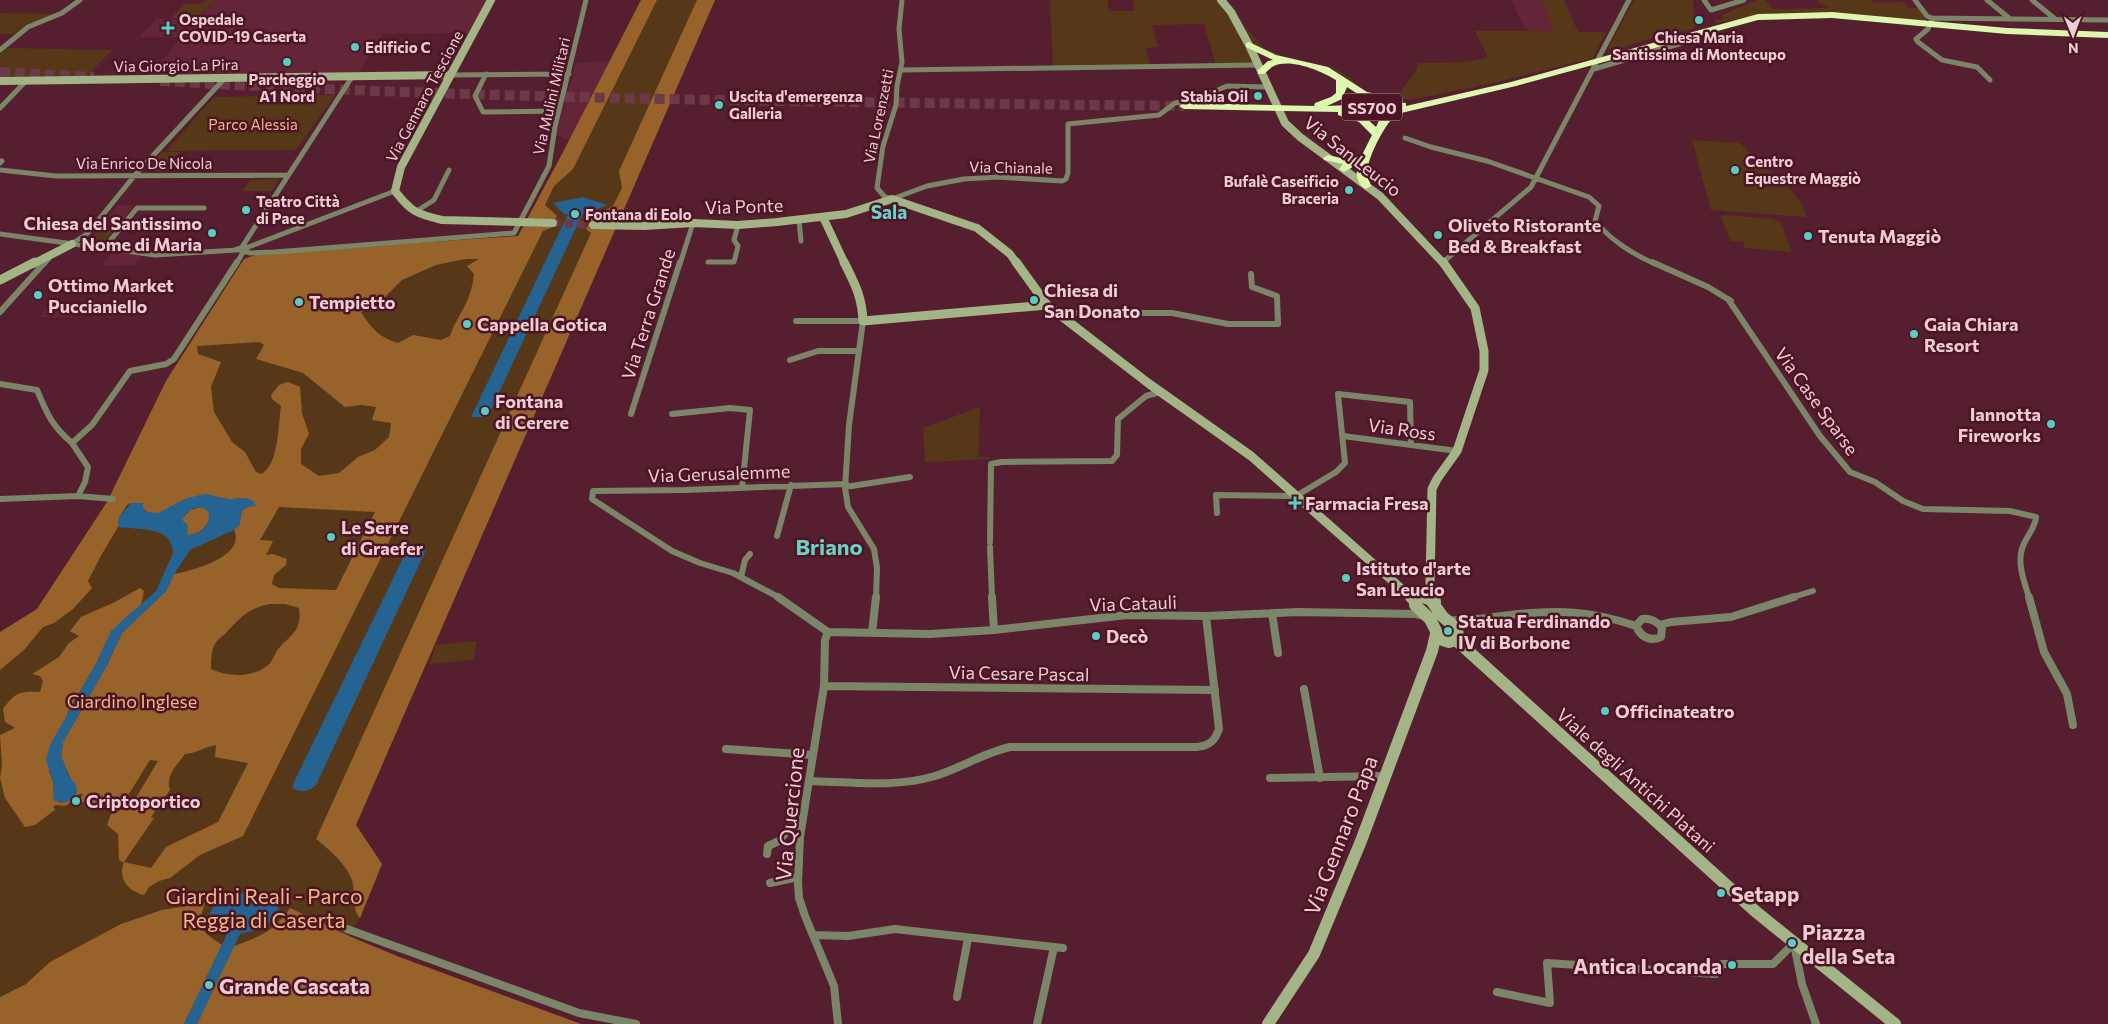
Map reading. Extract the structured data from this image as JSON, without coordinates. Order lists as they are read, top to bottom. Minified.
{"streets":{"highway":["SS700"],"street":["Via Giorgio La Pira","Via Gennaro Tescione","Via Mulini Militari","Via Lorenzetti","Via San Leucio","Via Enrico De Nicola","Via Chianale","Via Ponte","Via Terra Grande","Via Case Sparse","Via Ross","Via Gerusalemme","Via Catauli","Via Cesare Pascal","Viale degli Antichi Platani","Via Quercione","Via Gennaro Papa"]},"crossings":[["Via Giorgio La Pira","Via Gennaro Tescione"],["SS700","Via San Leucio"],["Via Lorenzetti","Via Chianale"],["Via Lorenzetti","Via Ponte"],["Via San Leucio","Via Chianale"],["Via San Leucio","Via Ross"],["Via San Leucio","Via Catauli"],["Via Chianale","Via Ponte"],["Via Ponte","Via Terra Grande"],["Via Catauli","Via Quercione"],["Via Cesare Pascal","Via Quercione"]],"districts":["Sala","Briano"],"parks":["Parco Alessia","Giardino Inglese","Giardini Reali - Parco Reggia di Caserta"],"places":{"other":["Chiesa Maria Santissima di Montecupo","Edificio C","Parcheggio A1 Nord","Stabia Oil","Uscita d'emergenza Galleria","Centro Equestre Maggiò","Bufalè Caseificio Braceria","Teatro Città di Pace","Fontana di Eolo","Chiesa del Santissimo Nome di Maria","Oliveto Ristorante Bed & Breakfast","Tenuta Maggiò","Ottimo Market Puccianiello","Chiesa di San Donato","Tempietto","Cappella Gotica","Gaia Chiara Resort","Fontana di Cerere","Iannotta Fireworks","Le Serre di Graefer","Istituto d'arte San Leucio","Statua Ferdinando IV di Borbone","Decò","Officinateatro","Criptoportico","Setapp","Piazza della Seta","Antica Locanda","Grande Cascata"],"health":["Ospedale COVID-19 Caserta","Farmacia Fresa"]},"north":"bottom"}
